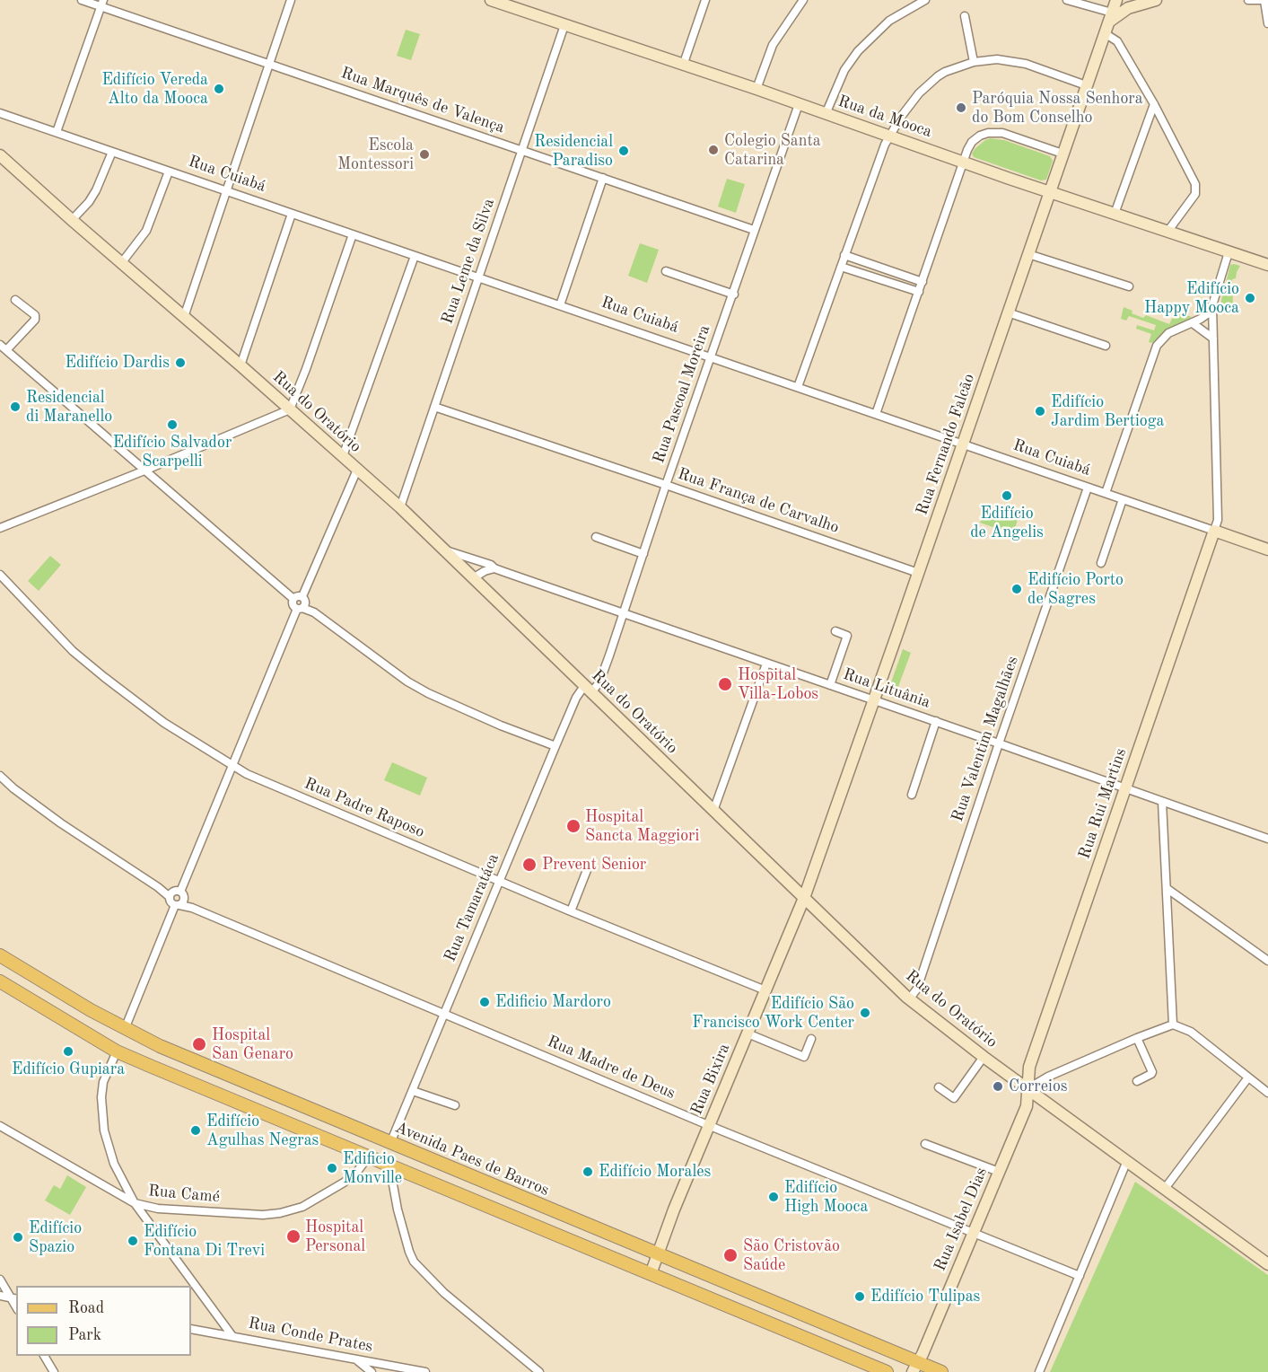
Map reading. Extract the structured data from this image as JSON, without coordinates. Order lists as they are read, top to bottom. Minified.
{"streets":{"main road":["Rua da Mooca","Rua Cuiabá","Rua do Oratório","Rua Fernando Falcão","Rua Rui Martins","Rua Bixira","Avenida Paes de Barros","Rua Isabel Dias"],"street":["Rua Marquês de Valença","Rua Leme da Silva","Rua Pascoal Moreira","Rua França de Carvalho","Rua Lituânia","Rua Valentim Magalhães","Rua Padre Raposo","Rua Tamaratáca","Rua Madre de Deus","Rua Camé","Rua Conde Prates"]},"crossings":[["Rua Marquês de Valença","Rua Leme da Silva"],["Rua Marquês de Valença","Rua Pascoal Moreira"],["Rua da Mooca","Rua Leme da Silva"],["Rua da Mooca","Rua Pascoal Moreira"],["Rua da Mooca","Rua Fernando Falcão"],["Rua Cuiabá","Rua Leme da Silva"],["Rua Cuiabá","Rua Pascoal Moreira"],["Rua Cuiabá","Rua Fernando Falcão"],["Rua Cuiabá","Rua Valentim Magalhães"],["Rua Cuiabá","Rua Rui Martins"],["Rua Leme da Silva","Rua do Oratório"],["Rua Leme da Silva","Rua França de Carvalho"],["Rua Pascoal Moreira","Rua do Oratório"],["Rua Pascoal Moreira","Rua França de Carvalho"],["Rua Pascoal Moreira","Rua Lituânia"],["Rua Pascoal Moreira","Rua Tamaratáca"],["Rua do Oratório","Rua Fernando Falcão"],["Rua do Oratório","Rua Lituânia"],["Rua do Oratório","Rua Valentim Magalhães"],["Rua do Oratório","Rua Rui Martins"],["Rua do Oratório","Rua Tamaratáca"],["Rua do Oratório","Rua Bixira"],["Rua do Oratório","Rua Isabel Dias"],["Rua Fernando Falcão","Rua França de Carvalho"],["Rua Fernando Falcão","Rua Lituânia"],["Rua Fernando Falcão","Rua Bixira"],["Rua Lituânia","Rua Valentim Magalhães"],["Rua Lituânia","Rua Rui Martins"],["Rua Rui Martins","Rua Isabel Dias"],["Rua Padre Raposo","Rua Tamaratáca"],["Rua Padre Raposo","Rua Bixira"],["Rua Tamaratáca","Rua Madre de Deus"],["Rua Tamaratáca","Avenida Paes de Barros"],["Rua Madre de Deus","Rua Bixira"],["Rua Madre de Deus","Rua Isabel Dias"],["Rua Bixira","Avenida Paes de Barros"],["Avenida Paes de Barros","Rua Isabel Dias"]],"places":["Edifício Vereda Alto da Mooca","Paróquia Nossa Senhora do Bom Conselho","Colegio Santa Catarina","Residencial Paradiso","Escola Montessori","Edifício Happy Mooca","Edifício Dardis","Residencial di Maranello","Edifício Jardim Bertioga","Edifício Salvador Scarpelli","Edifício de Angelis","Edifício Porto de Sagres","Hospital Villa-Lobos","Hospital Sancta Maggiori","Prevent Senior","Edificio Mardoro","Edifício São Francisco Work Center","Hospital San Genaro","Edifício Gupiara","Correios","Edifício Agulhas Negras","Edificio Monville","Edifício Morales","Edifício High Mooca","Hospital Personal","Edifício Spazio","Edifício Fontana Di Trevi","São Cristovão Saúde","Edifício Tulipas"],"legend":["Road","Park"]}
